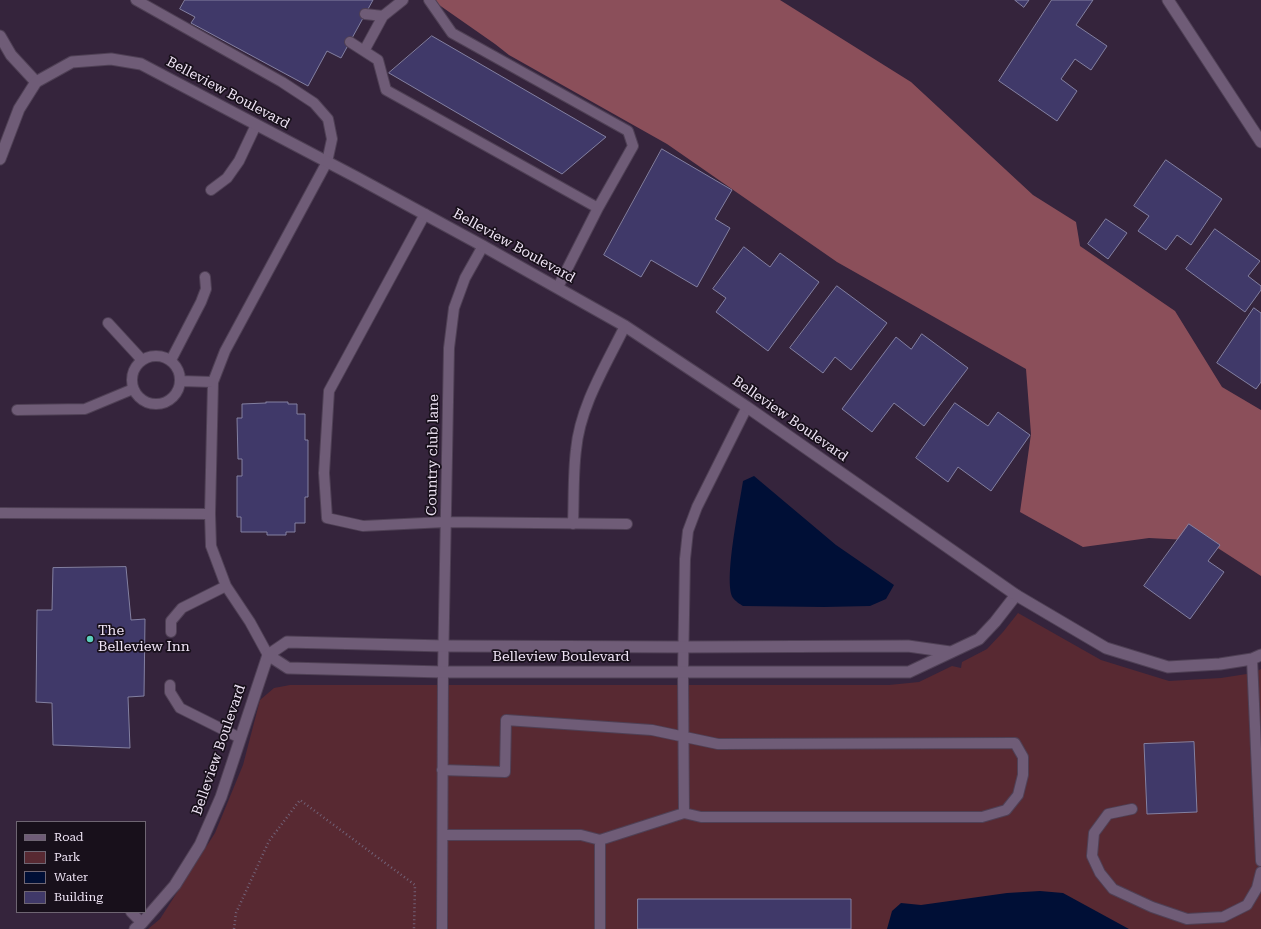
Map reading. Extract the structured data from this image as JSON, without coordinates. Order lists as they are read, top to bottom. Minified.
{"streets":{"street":["Belleview Boulevard"],"lane":["Country club lane"]},"crossings":[["Belleview Boulevard","Country club lane"]],"places":["The Belleview Inn"],"legend":["Road","Park","Water","Building"]}
